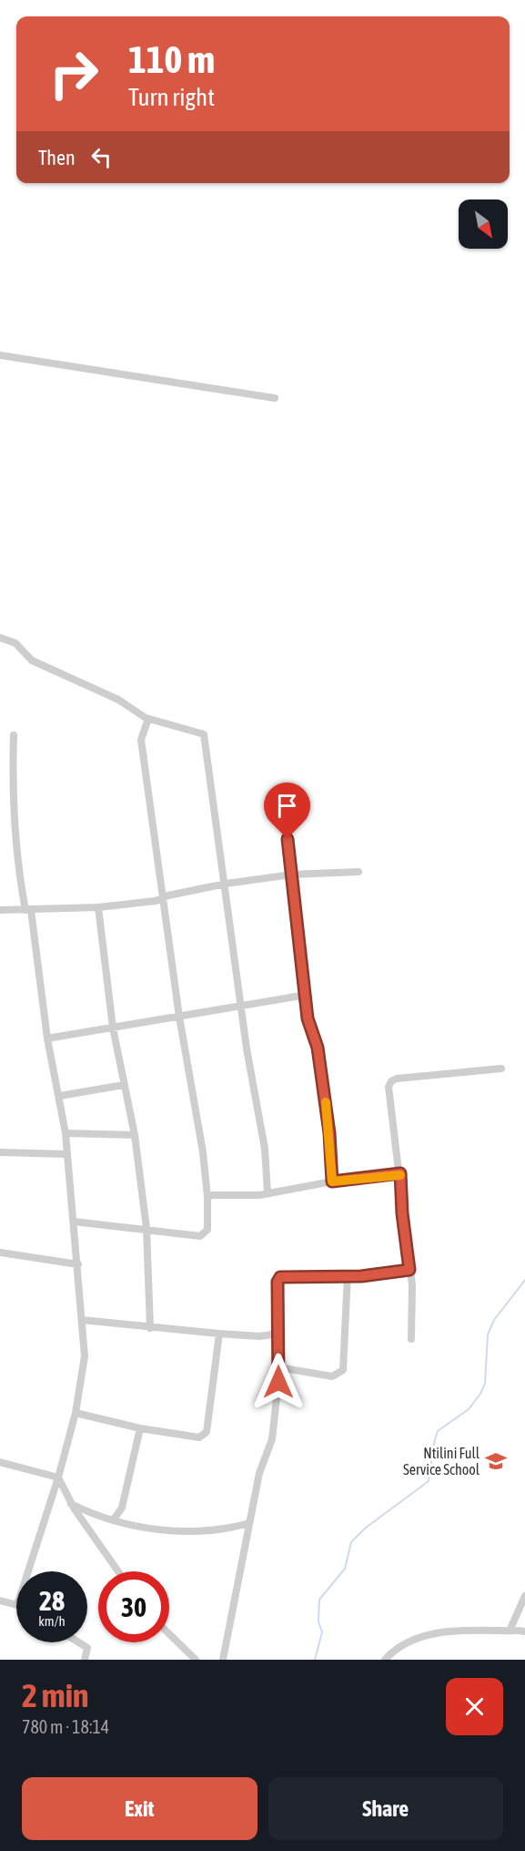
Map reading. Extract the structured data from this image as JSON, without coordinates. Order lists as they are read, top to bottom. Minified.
{"places":{"school or university":["Ntilini Full Service School"]},"north":"bottom right","page":{"turn":["110 m","Turn right"],"then":"Then","speed":"28 km/h","limit":"30","heading":["2 min","780 m · 18:14"],"buttons":["Exit","Share"]}}
